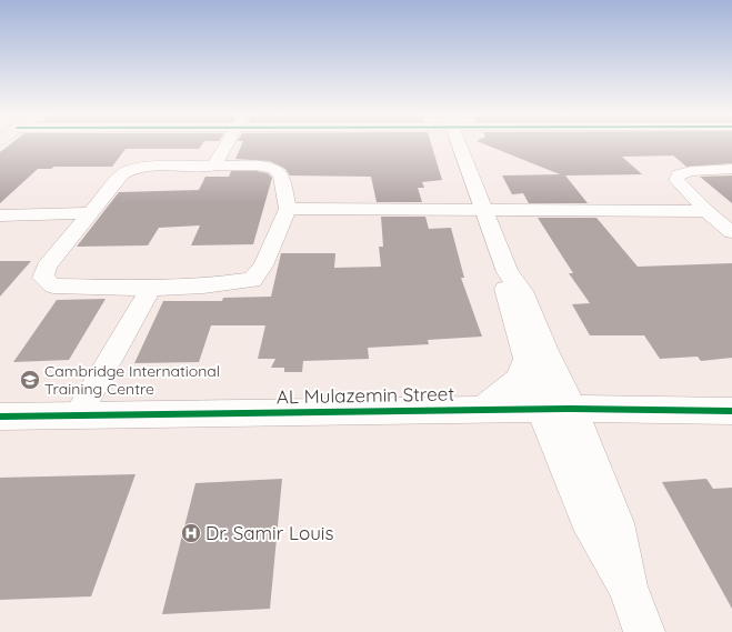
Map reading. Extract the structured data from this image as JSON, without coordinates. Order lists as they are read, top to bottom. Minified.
{"streets":{"street":["AL Mulazemin Street"]},"places":{"school or university":["Cambridge International Training Centre"],"hospital":["Dr. Samir Louis"]}}
